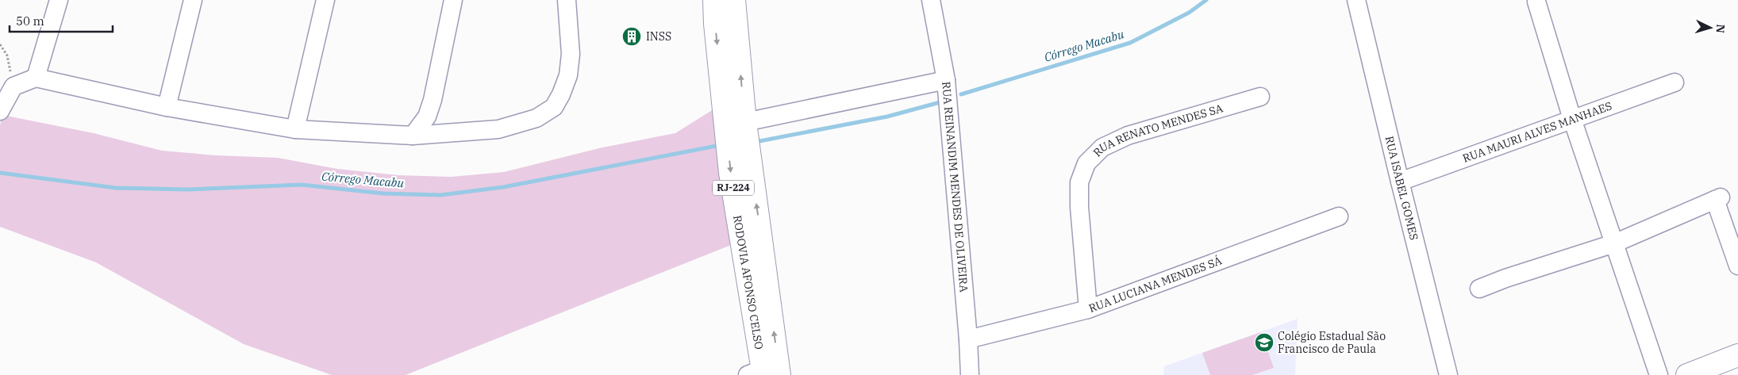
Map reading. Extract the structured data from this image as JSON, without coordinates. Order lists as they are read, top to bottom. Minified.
{"streets":{"main road":["RJ-224","RODOVIA AFONSO CELSO"],"street":["RUA MAURI ALVES MANHAES","RUA RENATO MENDES SA","RUA REINANDIM MENDES DE OLIVEIRA","RUA ISABEL GOMES","RUA LUCIANA MENDES SÁ"]},"crossings":[["RUA MAURI ALVES MANHAES","RUA ISABEL GOMES"],["RUA RENATO MENDES SA","RUA LUCIANA MENDES SÁ"],["RUA REINANDIM MENDES DE OLIVEIRA","RUA LUCIANA MENDES SÁ"]],"water":["Córrego Macabu"],"places":{"building":["INSS"],"school or university":["Colégio Estadual São Francisco de Paula"]},"scale_bar":"50 m","north":"right"}
